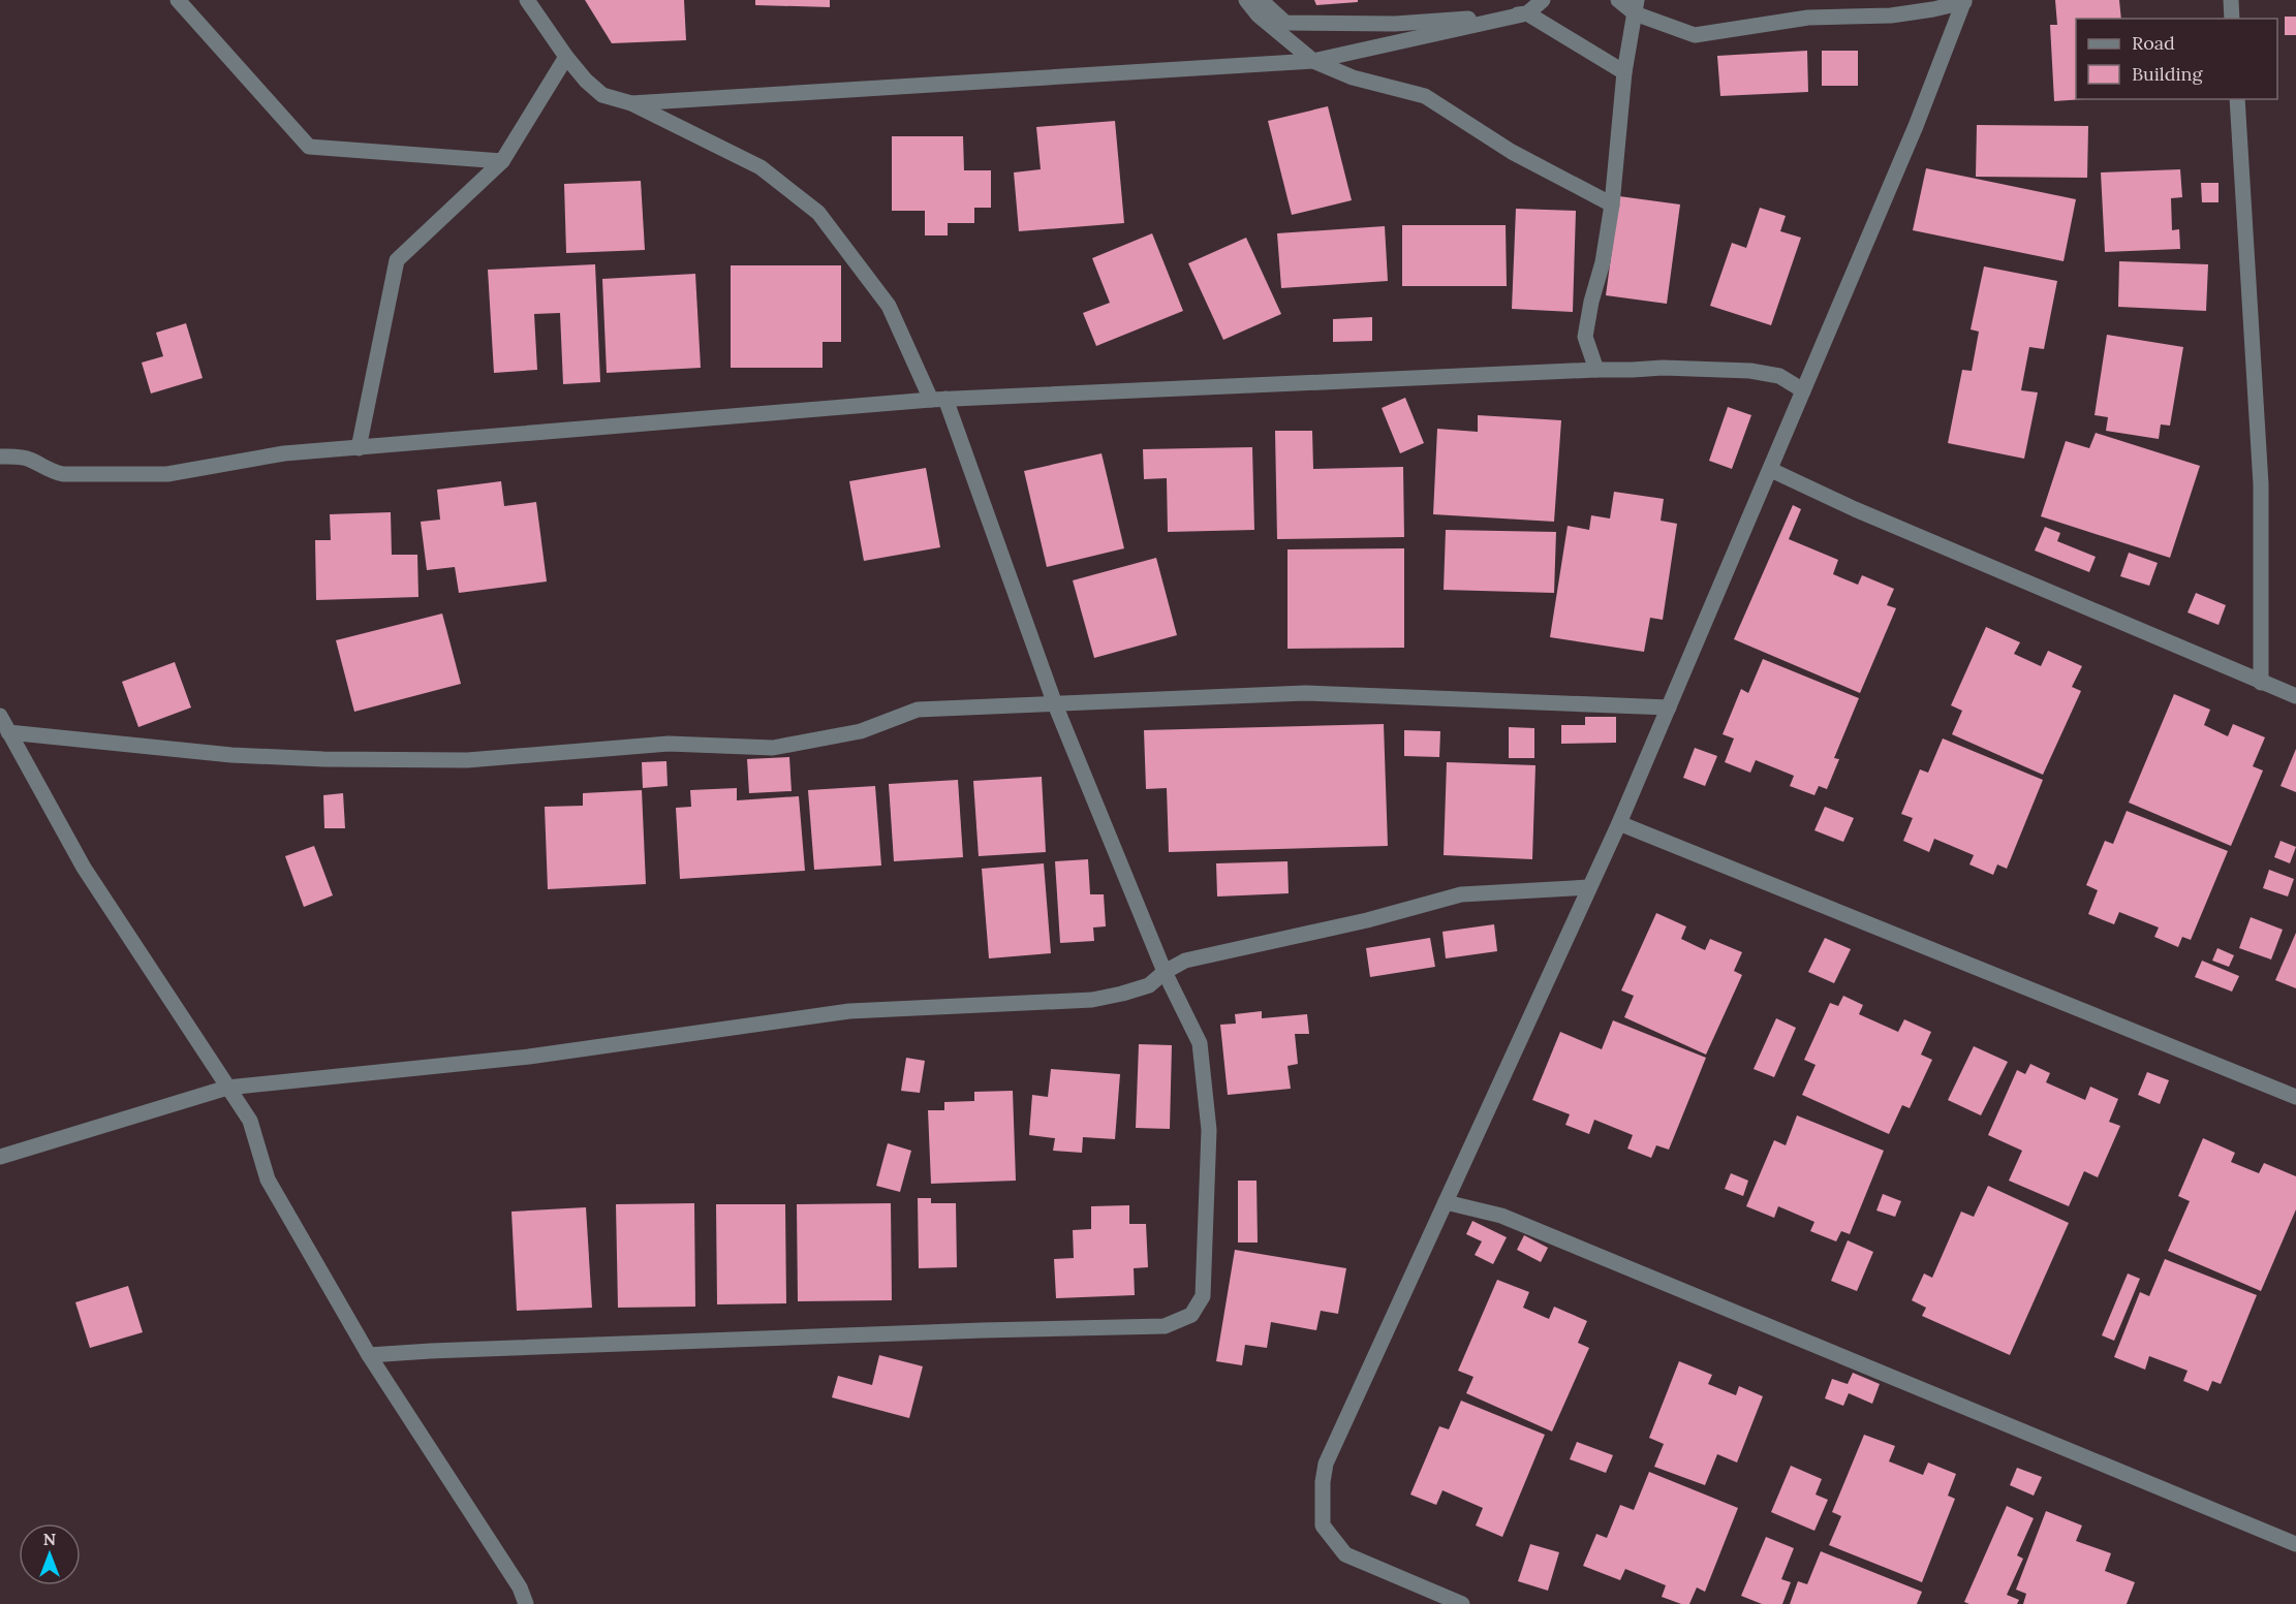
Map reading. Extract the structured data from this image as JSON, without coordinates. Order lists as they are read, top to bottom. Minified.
{"legend":["Road","Building"],"north":"top"}
